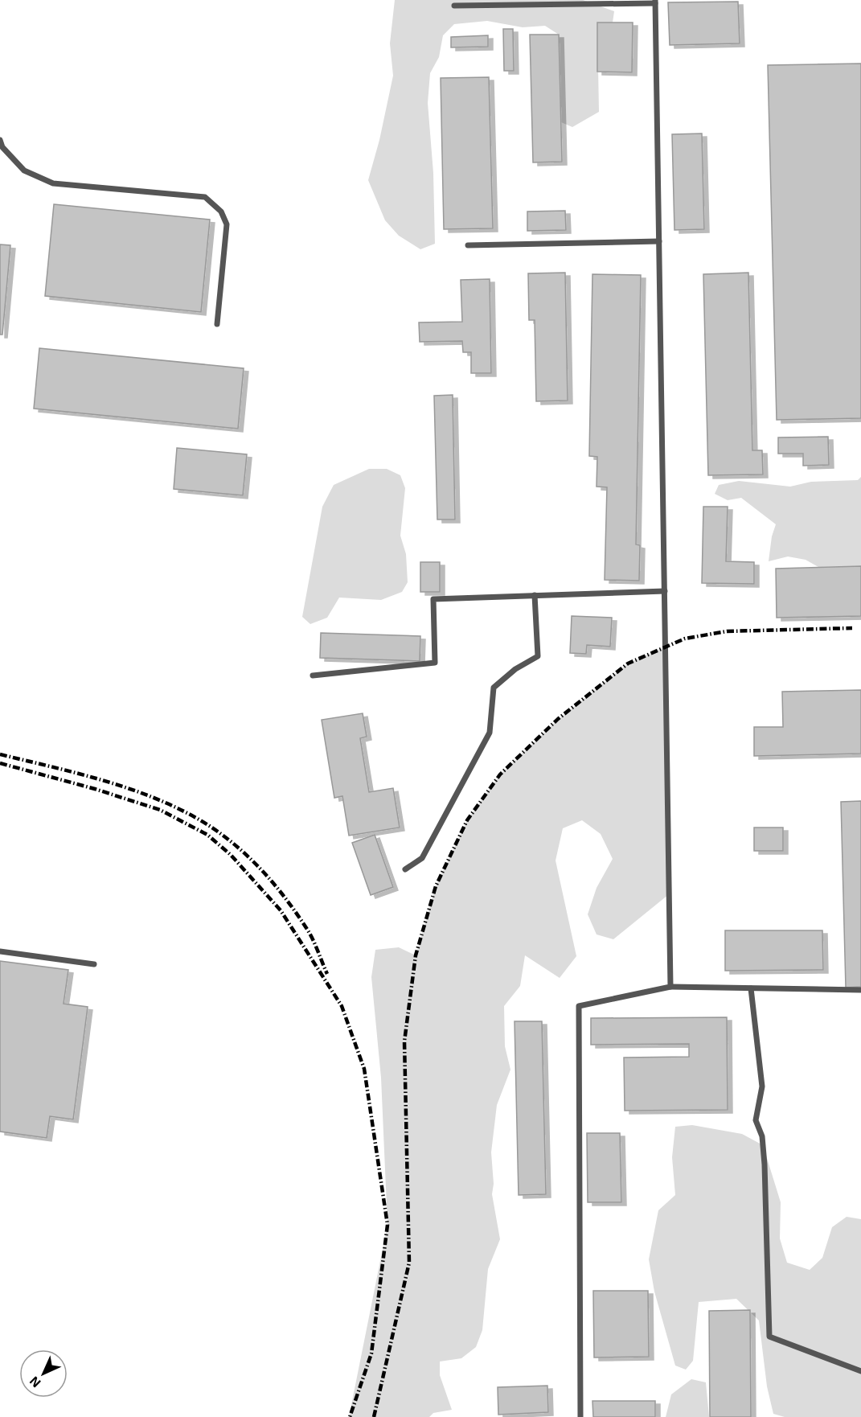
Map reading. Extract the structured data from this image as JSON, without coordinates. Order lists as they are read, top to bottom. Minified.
{"north":"bottom left"}
